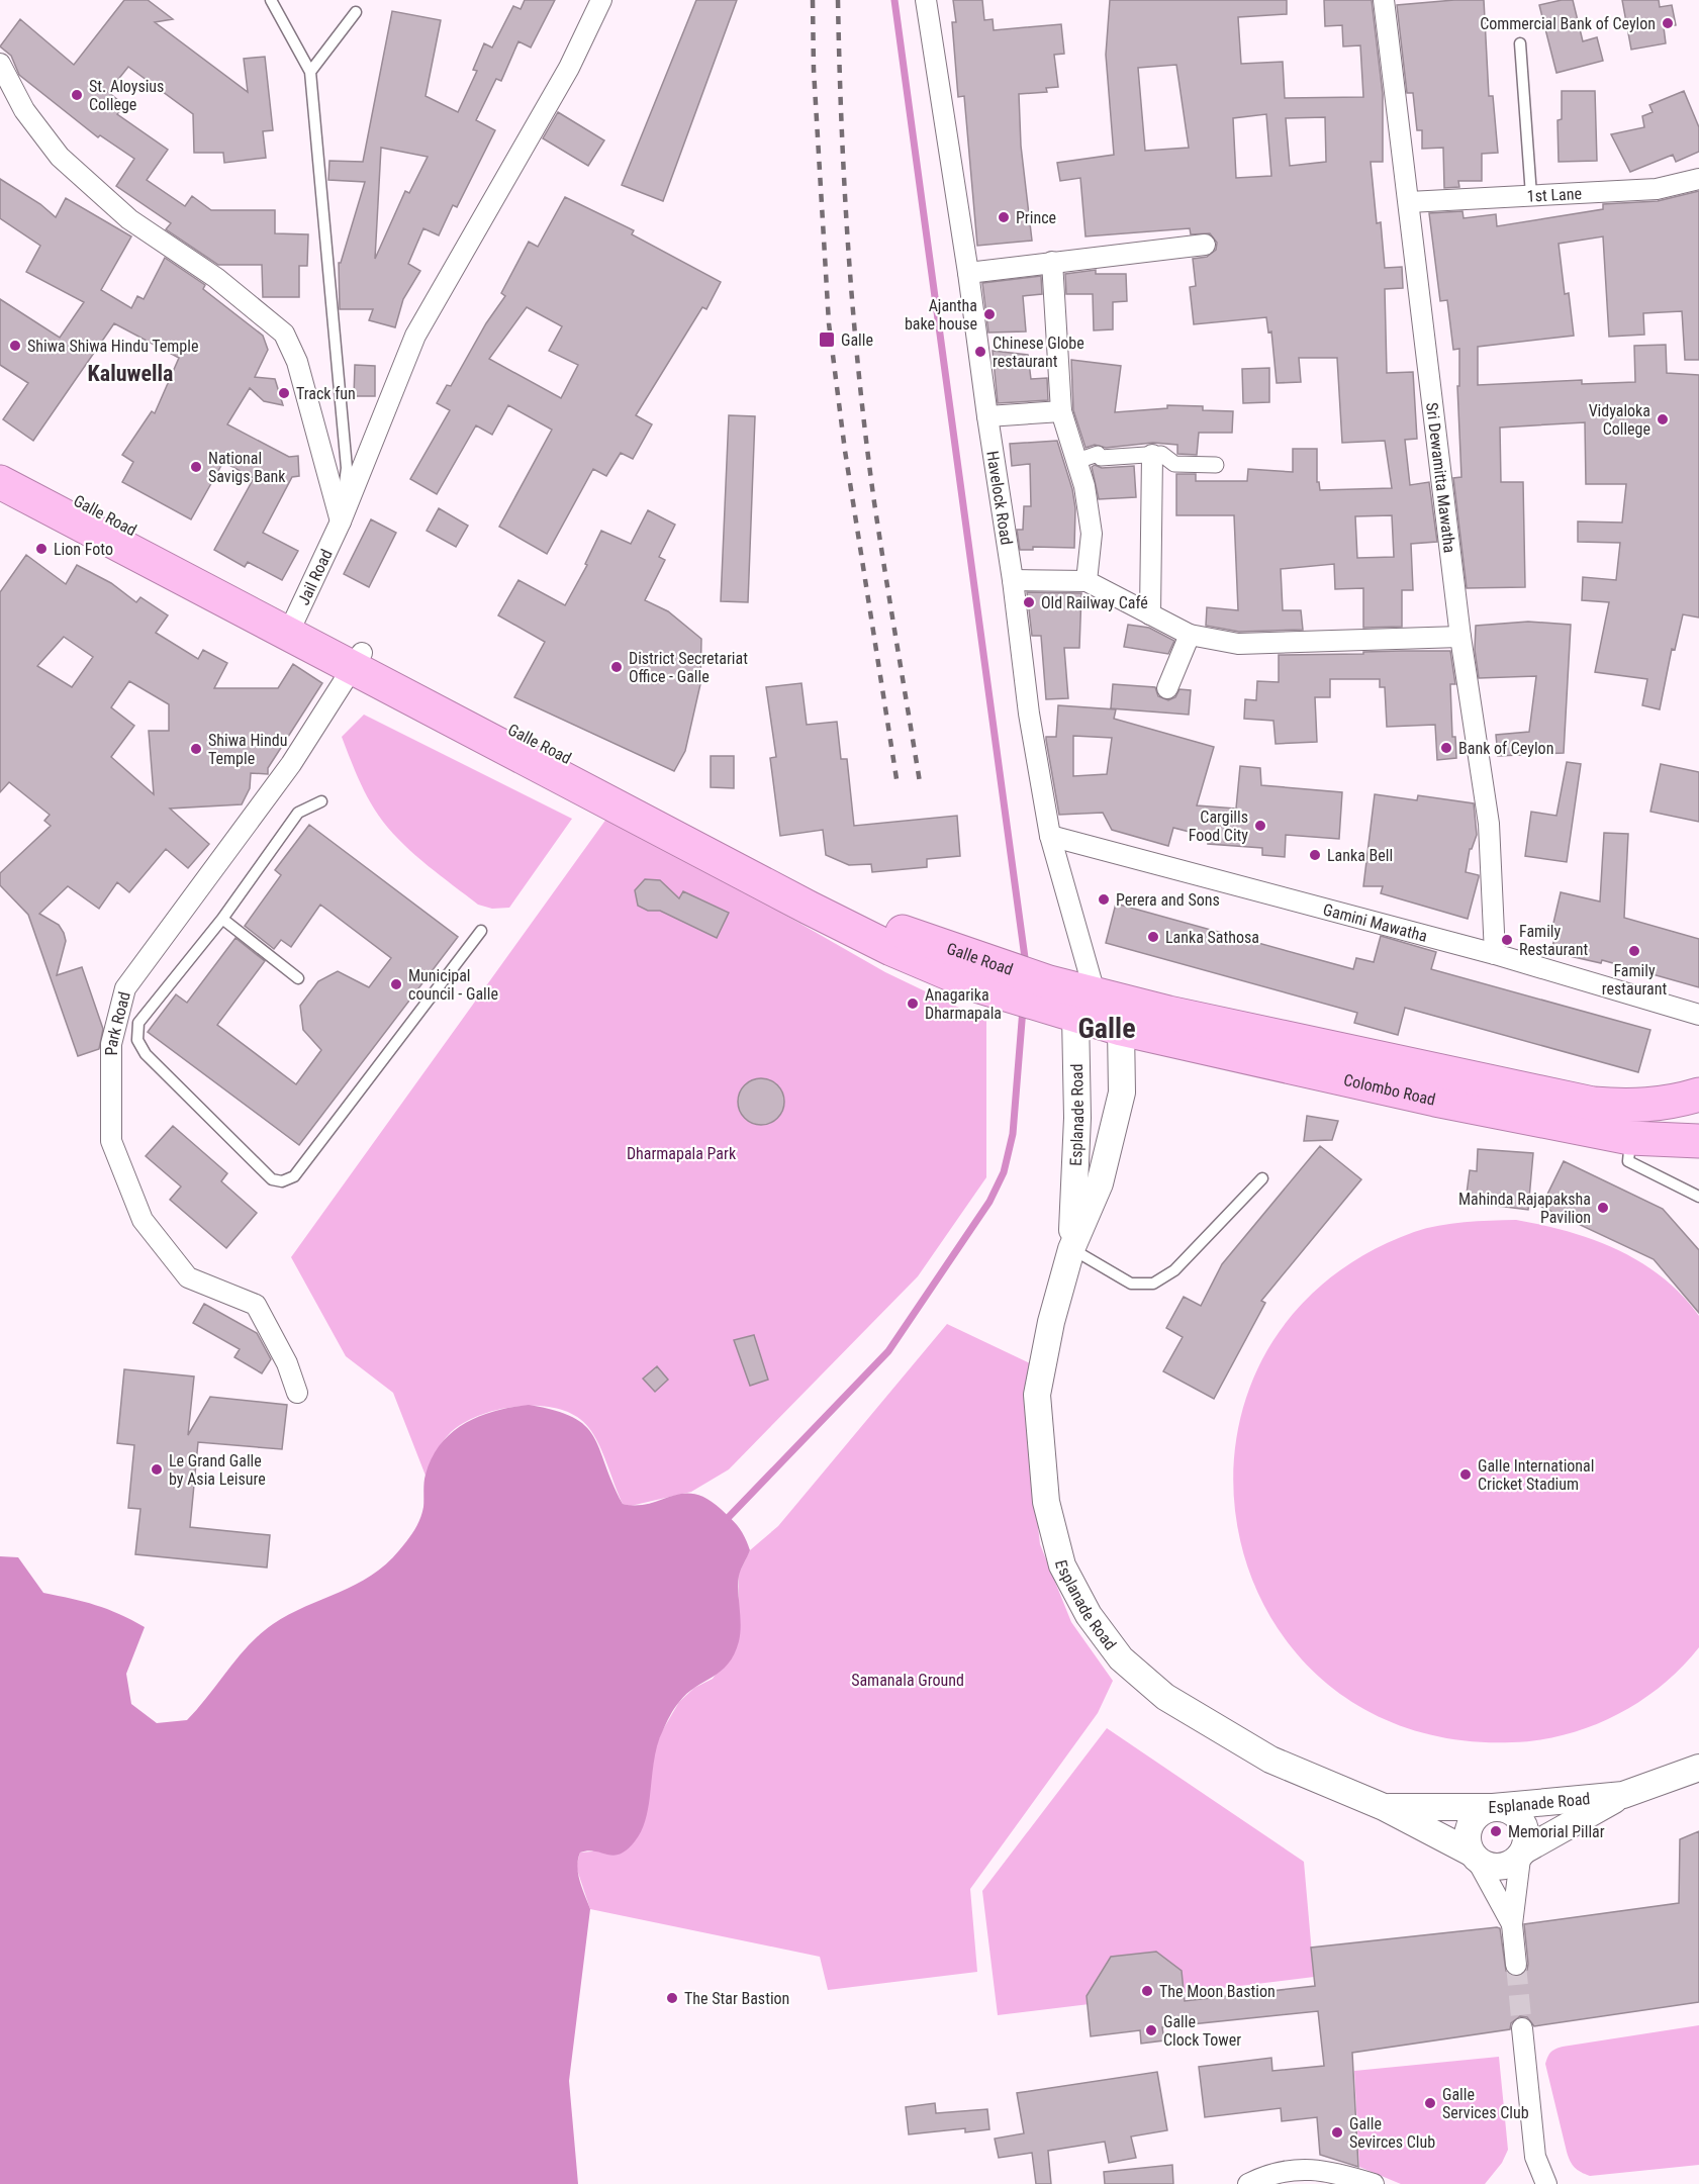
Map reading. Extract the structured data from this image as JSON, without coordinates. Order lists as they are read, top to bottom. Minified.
{"streets":{"highway":["Galle Road","Colombo Road"],"street":["1st Lane","Sri Dewamitta Mawatha","Havelock Road","Jail Road","Gamini Mawatha","Park Road","Esplanade Road"]},"crossings":[["1st Lane","Sri Dewamitta Mawatha"],["Sri Dewamitta Mawatha","Gamini Mawatha"],["Havelock Road","Galle Road"],["Havelock Road","Gamini Mawatha"],["Havelock Road","Colombo Road"],["Havelock Road","Esplanade Road"],["Galle Road","Jail Road"],["Galle Road","Park Road"],["Galle Road","Colombo Road"],["Galle Road","Esplanade Road"],["Colombo Road","Esplanade Road"]],"districts":["Kaluwella","Galle"],"parks":["Dharmapala Park","Samanala Ground"],"places":{"other":["Commercial Bank of Ceylon","St. Aloysius College","Prince","Ajantha bake house","Shiwa Shiwa Hindu Temple","Chinese Globe restaurant","Track fun","Vidyaloka College","National Savigs Bank","Lion Foto","Old Railway Café","District Secretariat Office - Galle","Bank of Ceylon","Shiwa Hindu Temple","Cargills Food City","Lanka Bell","Perera and Sons","Lanka Sathosa","Family Restaurant","Family restaurant","Municipal council - Galle","Anagarika Dharmapala","Mahinda Rajapaksha Pavilion","Le Grand Galle by Asia Leisure","Galle International Cricket Stadium","Memorial Pillar","The Moon Bastion","The Star Bastion","Galle Clock Tower","Galle Services Club","Galle Sevirces Club"],"transit":["Galle"]}}
